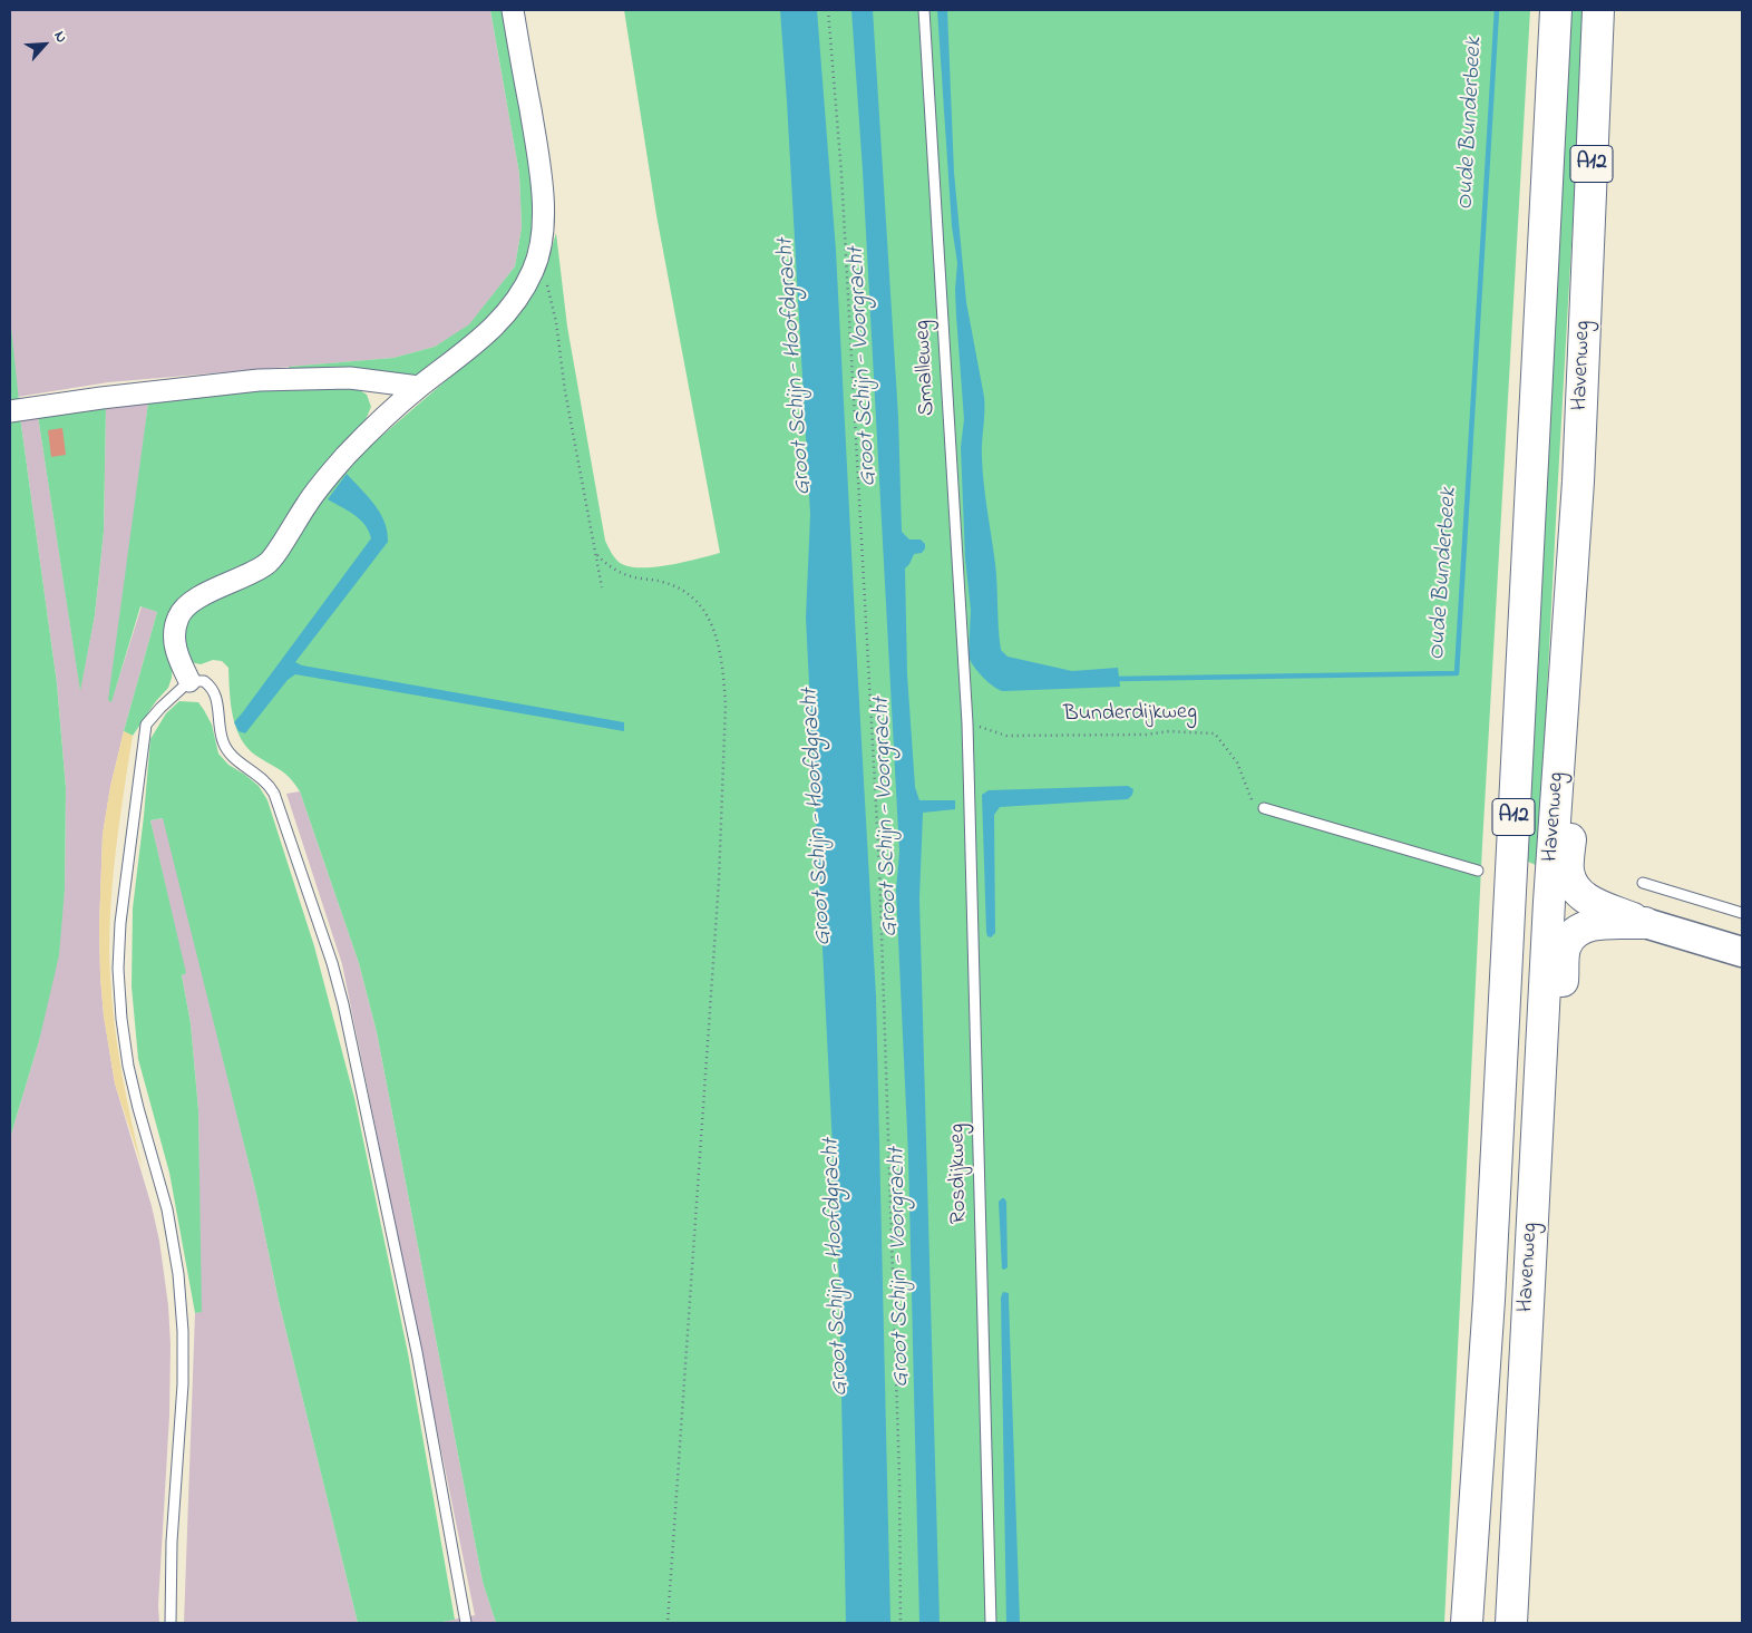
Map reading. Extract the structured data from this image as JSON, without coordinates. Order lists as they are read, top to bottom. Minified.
{"streets":{"highway":["A12","Havenweg"],"lane":["Smalleweg","Rosdijkweg"],"path":["Bunderdijkweg"]},"crossings":[["Smalleweg","Bunderdijkweg"],["Smalleweg","Rosdijkweg"],["Bunderdijkweg","Rosdijkweg"]],"water":["Oude Bunderbeek","Groot Schijn - Hoofdgracht","Groot Schijn - Voorgracht"],"north":"top right"}
